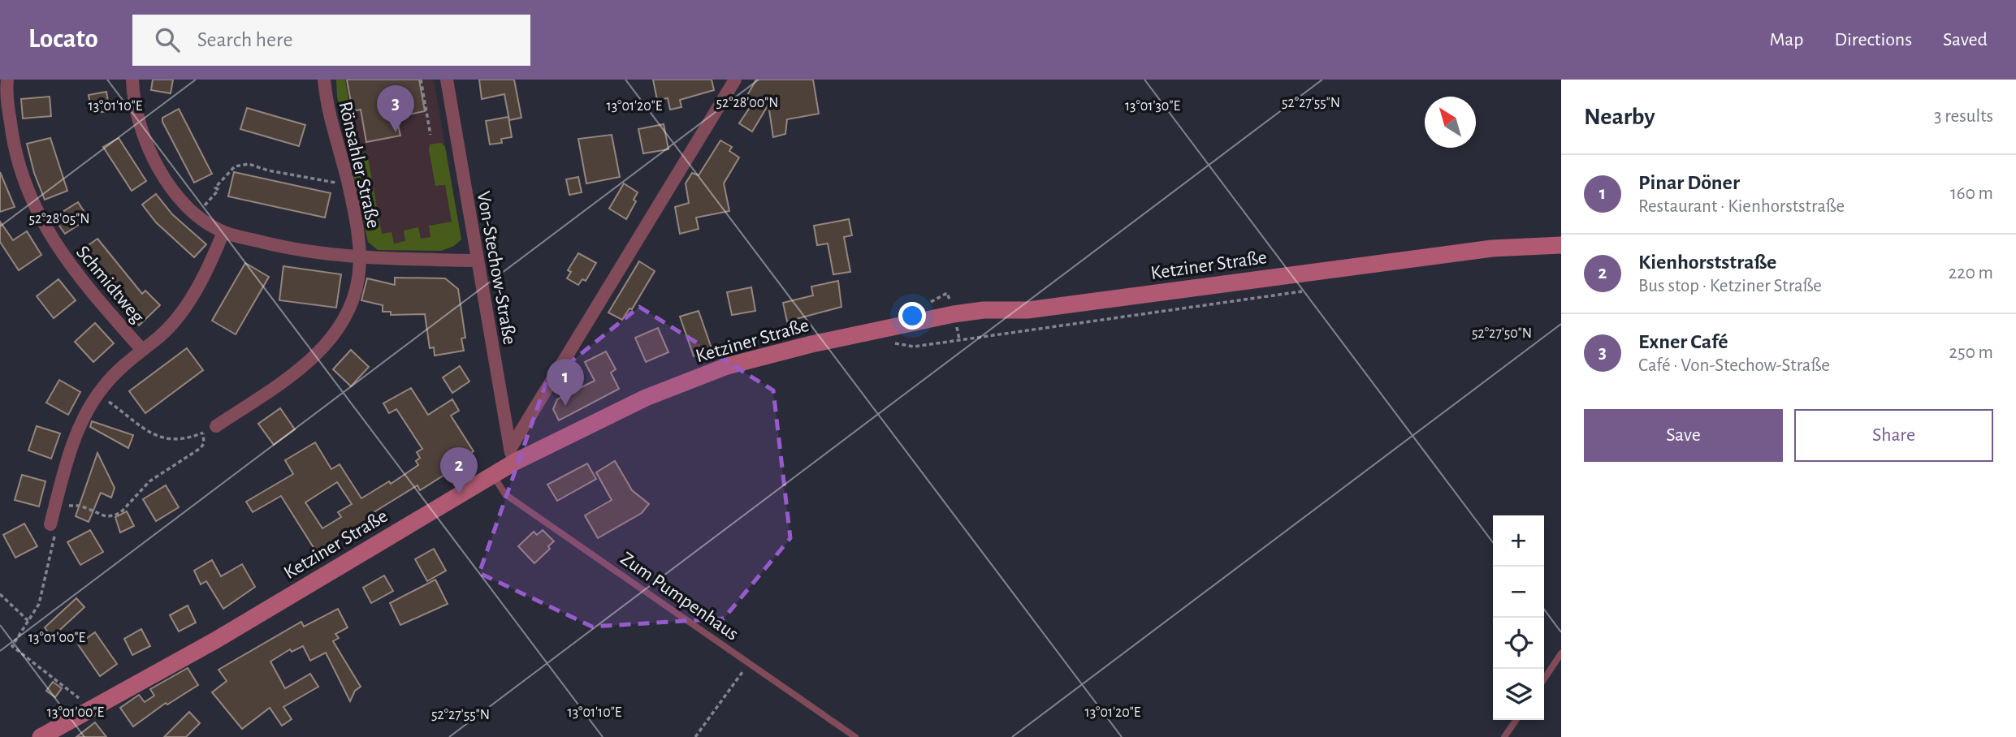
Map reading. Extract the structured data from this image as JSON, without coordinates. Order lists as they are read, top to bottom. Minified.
{"streets":{"street":["Rönsahler Straße","Ketziner Straße","Von-Stechow-Straße","Schmidtweg"],"lane":["Zum Pumpenhaus"]},"crossings":[["Ketziner Straße","Von-Stechow-Straße"],["Ketziner Straße","Zum Pumpenhaus"]],"north":"top left","page":{"header":"Locato","search":"Search here","nav":["Map","Directions","Saved"],"heading":["Nearby","3 results"],"pins":["3","1","2"],"list":[{"mark":"1","name":"Pinar Döner","note":"Restaurant · Kienhorststraße","value":"160 m"},{"mark":"2","name":"Kienhorststraße","note":"Bus stop · Ketziner Straße","value":"220 m"},{"mark":"3","name":"Exner Café","note":"Café · Von-Stechow-Straße","value":"250 m"}],"buttons":["Save","Share"],"map_buttons":["+","−"]},"coordinates":["52°28'00\"N","52°27'55\"N","13°01'10\"E","13°01'20\"E","13°01'30\"E","52°28'05\"N","52°27'50\"N","13°01'00\"E"]}
